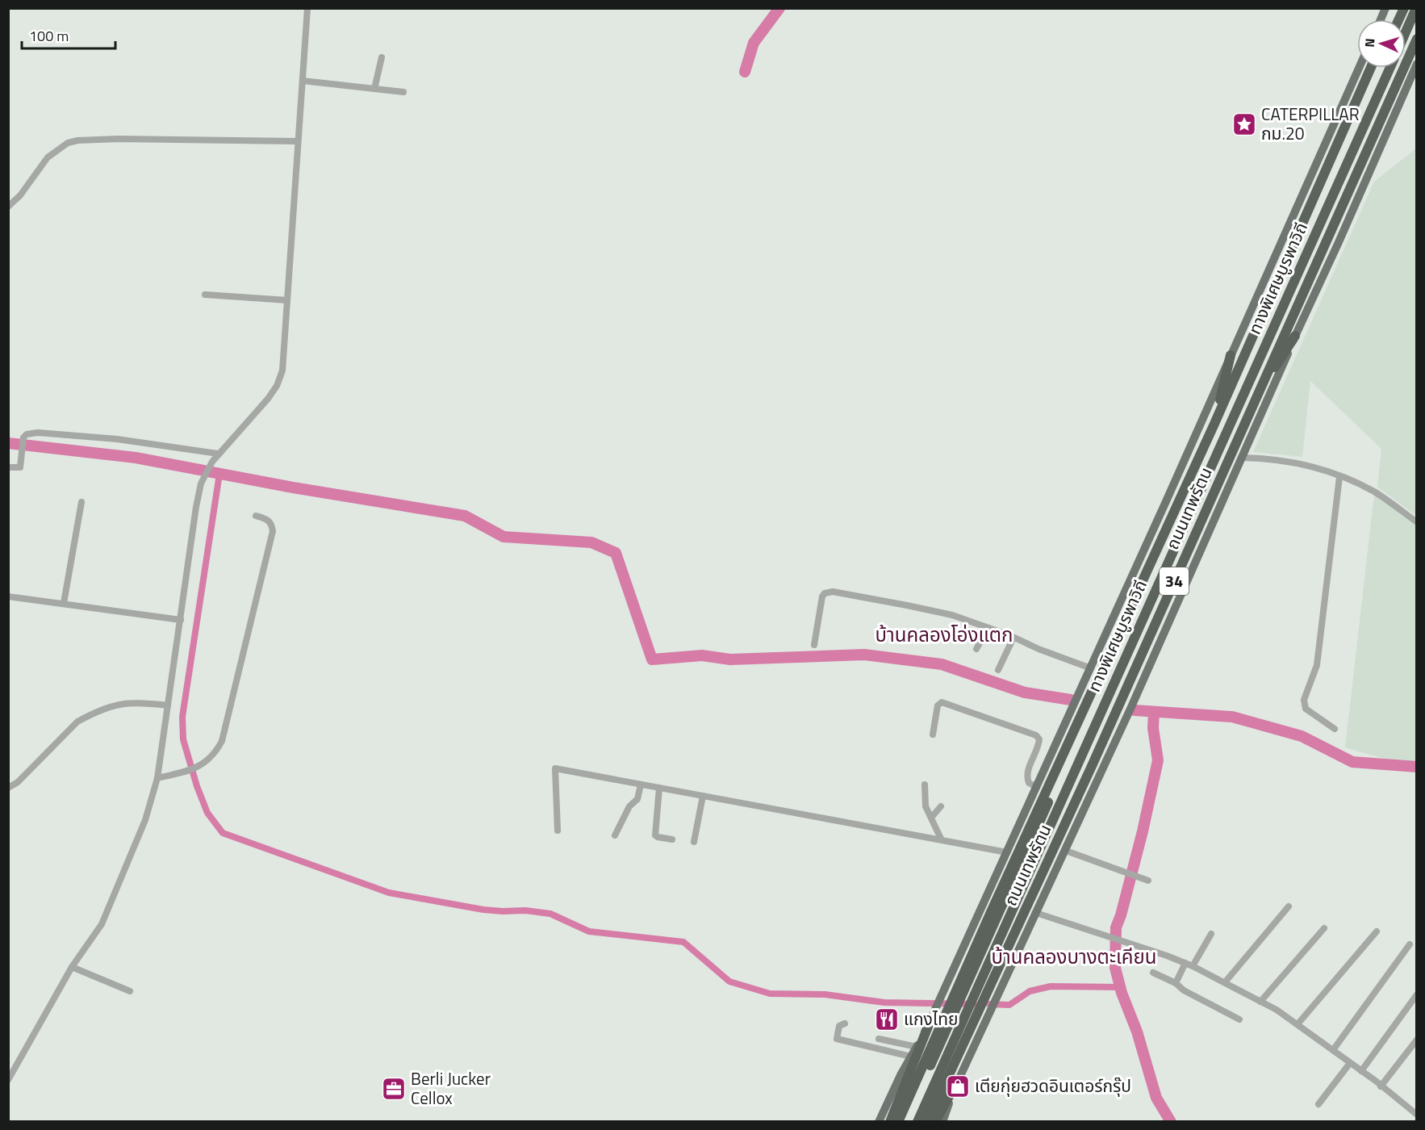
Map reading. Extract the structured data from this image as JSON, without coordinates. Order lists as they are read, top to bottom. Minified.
{"streets":{"highway":["ทางพิเศษบูรพาวิถี","ถนนเทพรัตน","34"]},"districts":["บ้านคลองโอ่งแตก","บ้านคลองบางตะเคียน"],"places":{"place":["CATERPILLAR กม.20"],"restaurant":["แกงไทย"],"shop":["เตียกุ่ยฮวดอินเตอร์กรุ๊ป"],"office":["Berli Jucker Cellox"]},"scale_bar":"100 m","north":"left"}
